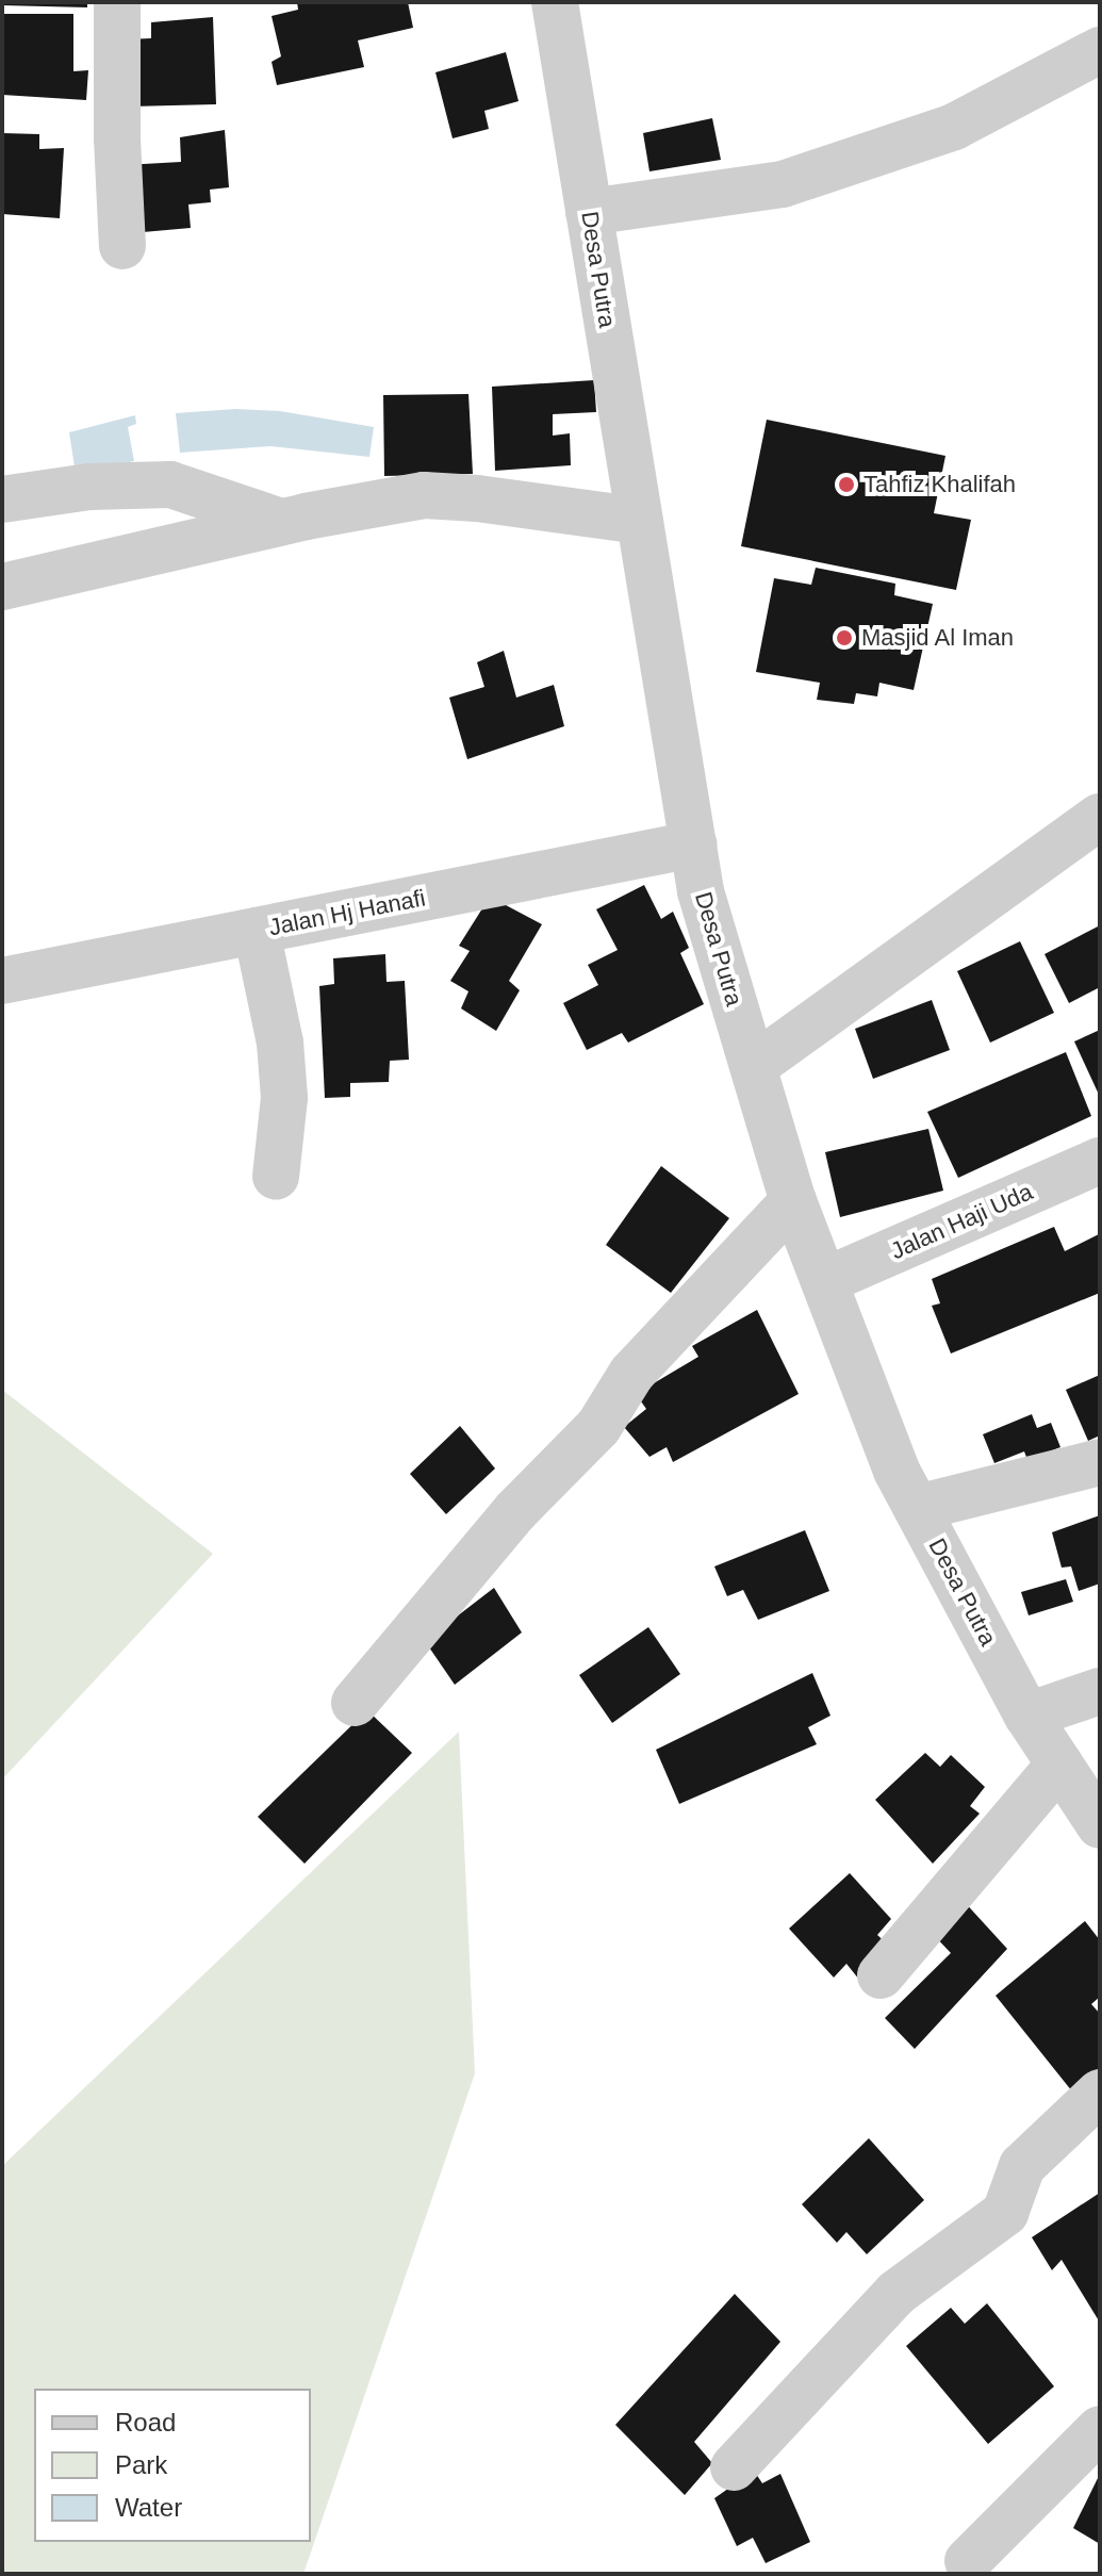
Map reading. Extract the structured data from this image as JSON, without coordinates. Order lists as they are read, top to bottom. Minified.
{"streets":{"street":["Desa Putra","Jalan Hj Hanafi","Jalan Haji Uda"]},"crossings":[["Desa Putra","Jalan Hj Hanafi"],["Desa Putra","Jalan Haji Uda"]],"places":["Tahfiz Khalifah","Masjid Al Iman"],"legend":["Road","Park","Water"]}
